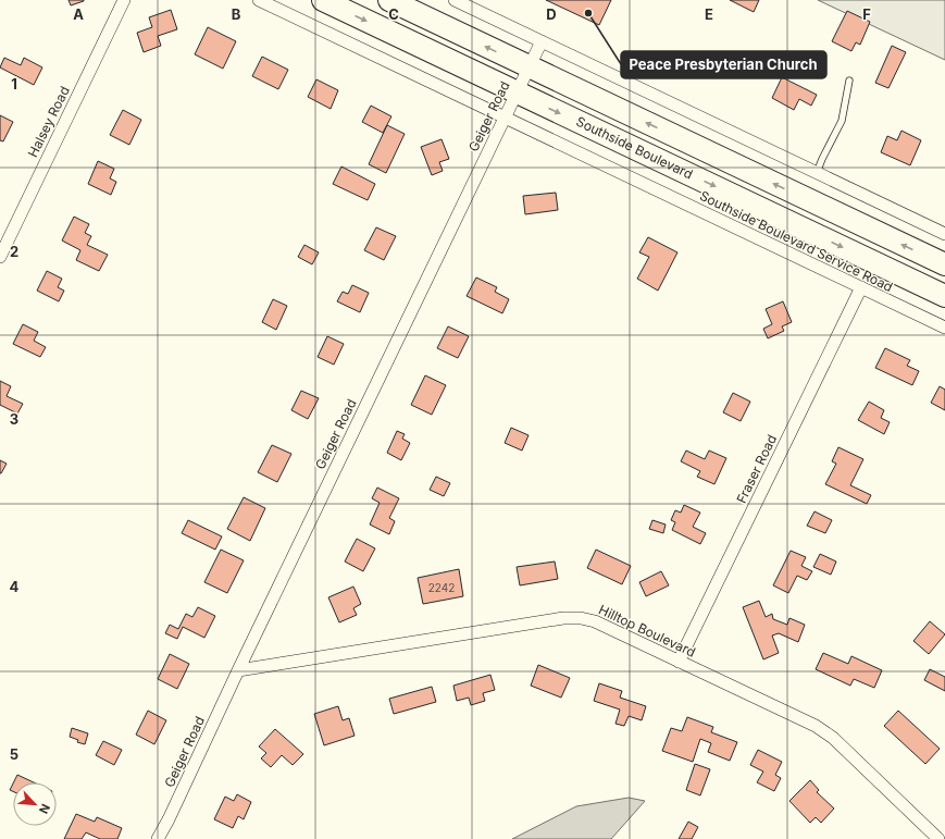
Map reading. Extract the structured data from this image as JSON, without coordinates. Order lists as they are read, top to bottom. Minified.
{"streets":{"highway":["Southside Boulevard"],"street":["Geiger Road","Halsey Road","Southside Boulevard Service Road","Fraser Road","Hilltop Boulevard"]},"crossings":[["Geiger Road","Southside Boulevard"],["Geiger Road","Southside Boulevard Service Road"],["Geiger Road","Hilltop Boulevard"],["Southside Boulevard Service Road","Fraser Road"],["Fraser Road","Hilltop Boulevard"]],"places":["Peace Presbyterian Church"],"house_numbers":["2242"],"north":"bottom right","grid":{"columns":["A","B","C","D","E","F"],"rows":["1","2","3","4","5"]}}
